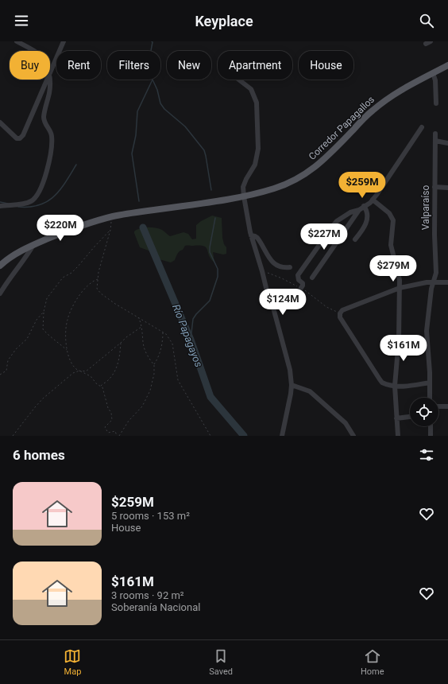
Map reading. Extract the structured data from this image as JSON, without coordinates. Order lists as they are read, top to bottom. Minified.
{"streets":{"main road":["Corredor Papagallos"],"street":["Valparaíso"]},"water":["Río Papagayos"],"page":{"header":"Keyplace","chip":["Buy","Rent","Filters","New","Apartment","House"],"price":["$259M","$220M","$227M","$279M","$124M","$161M"],"heading":"6 homes","list":[{"name":"$259M","note":"5 rooms · 153 m² · House"},{"name":"$161M","note":"3 rooms · 92 m² · Soberanía Nacional"}],"tabs":["Map","Saved","Home"]}}
